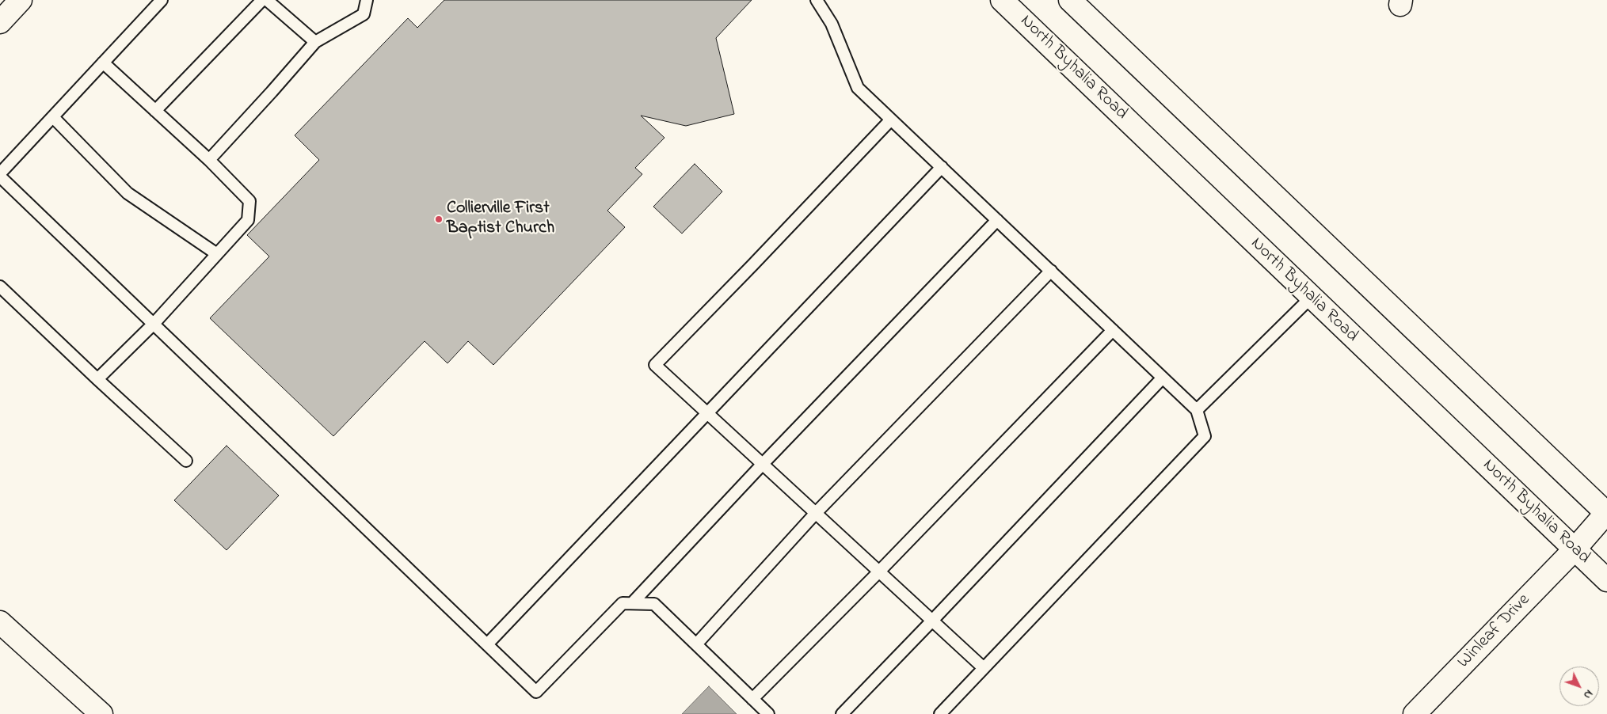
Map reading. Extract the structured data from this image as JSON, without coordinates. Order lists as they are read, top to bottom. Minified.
{"streets":{"main road":["North Byhalia Road","Winleaf Drive"]},"crossings":[["North Byhalia Road","Winleaf Drive"]],"places":["Collierville First Baptist Church"],"north":"bottom right"}
